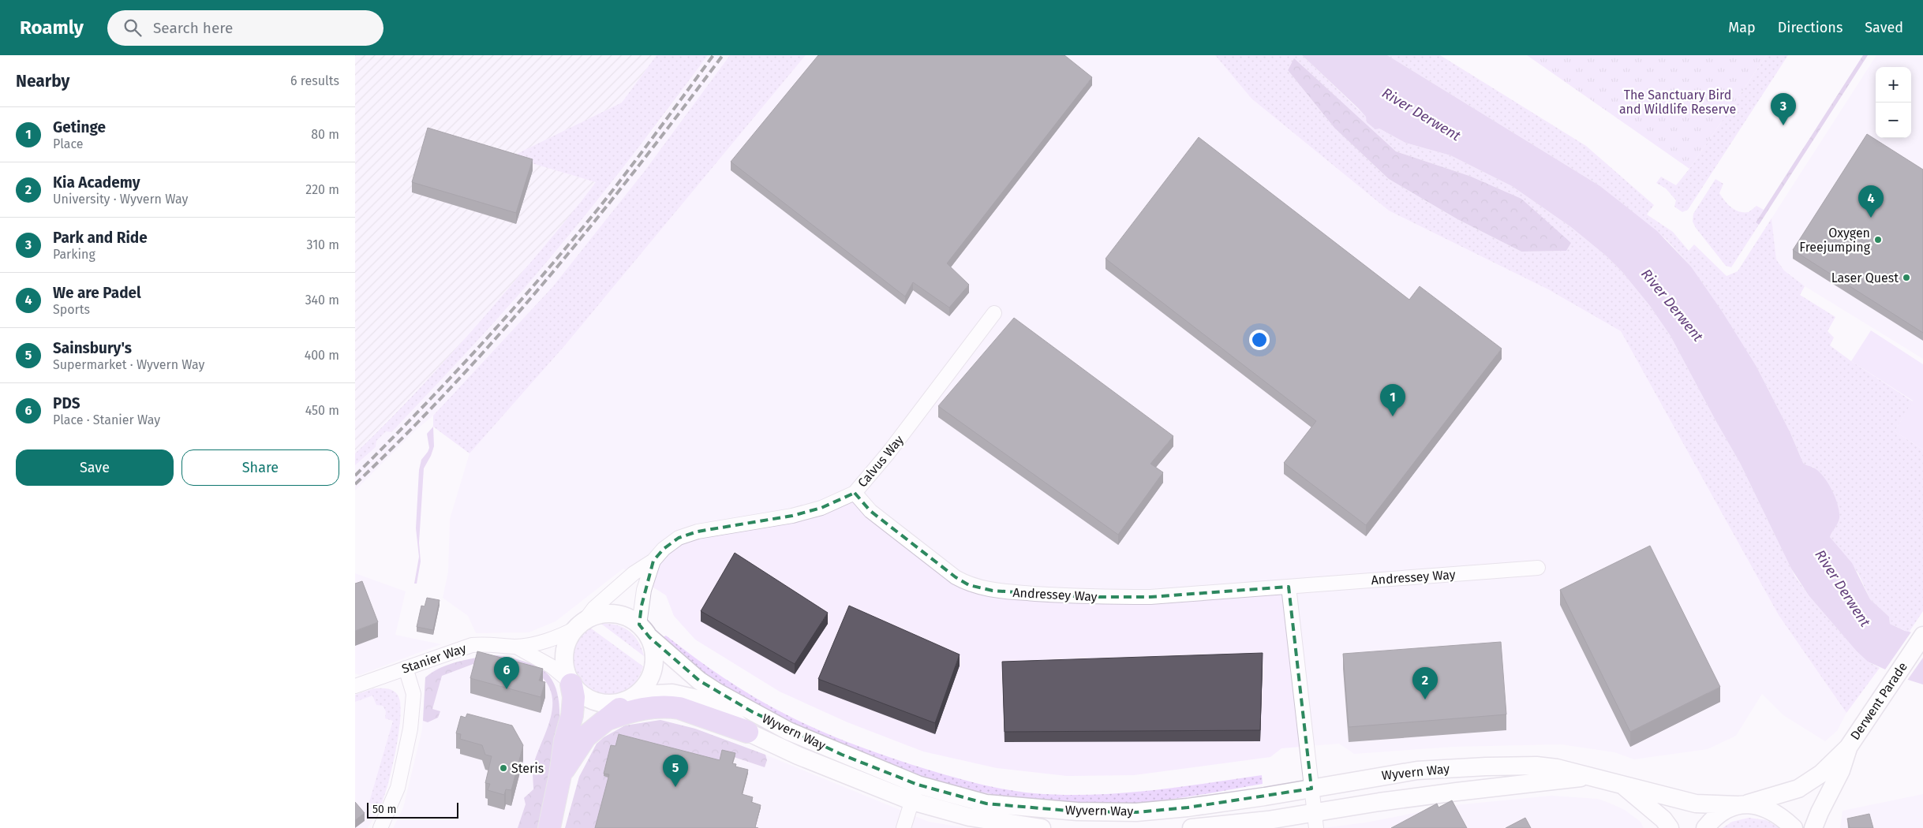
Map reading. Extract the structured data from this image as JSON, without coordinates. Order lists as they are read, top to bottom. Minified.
{"streets":{"street":["Calvus Way","Andressey Way","Stanier Way","Derwent Parade","Wyvern Way"]},"crossings":[["Calvus Way","Andressey Way"],["Stanier Way","Wyvern Way"],["Derwent Parade","Wyvern Way"]],"water":["River Derwent"],"parks":["The Sanctuary Bird and Wildlife Reserve"],"places":["Oxygen Freejumping","Laser Quest","Steris"],"scale_bar":"50 m","page":{"header":"Roamly","search":"Search here","nav":["Map","Directions","Saved"],"heading":["Nearby","6 results"],"map_buttons":["+","−"],"pins":["3","4","1","6","2","5"],"list":[{"mark":"1","name":"Getinge","note":"Place","value":"80 m"},{"mark":"2","name":"Kia Academy","note":"University · Wyvern Way","value":"220 m"},{"mark":"3","name":"Park and Ride","note":"Parking","value":"310 m"},{"mark":"4","name":"We are Padel","note":"Sports","value":"340 m"},{"mark":"5","name":"Sainsbury's","note":"Supermarket · Wyvern Way","value":"400 m"},{"mark":"6","name":"PDS","note":"Place · Stanier Way","value":"450 m"}],"buttons":["Save","Share"],"scale":"50 m"}}
